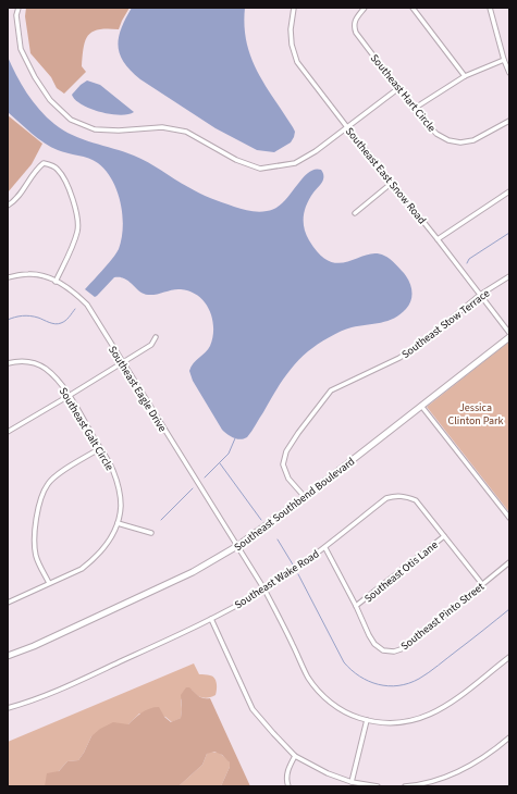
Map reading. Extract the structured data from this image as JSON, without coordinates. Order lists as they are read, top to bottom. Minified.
{"streets":{"street":["Southeast Hart Circle","Southeast East Snow Road","Southeast Stow Terrace","Southeast Eagle Drive","Southeast Galt Circle","Southeast Southbend Boulevard","Southeast Otis Lane","Southeast Wake Road","Southeast Pinto Street"]},"crossings":[["Southeast East Snow Road","Southeast Stow Terrace"],["Southeast Stow Terrace","Southeast Southbend Boulevard"],["Southeast Eagle Drive","Southeast Southbend Boulevard"],["Southeast Eagle Drive","Southeast Wake Road"],["Southeast Otis Lane","Southeast Wake Road"],["Southeast Otis Lane","Southeast Pinto Street"],["Southeast Wake Road","Southeast Pinto Street"]],"parks":["Jessica Clinton Park"]}
